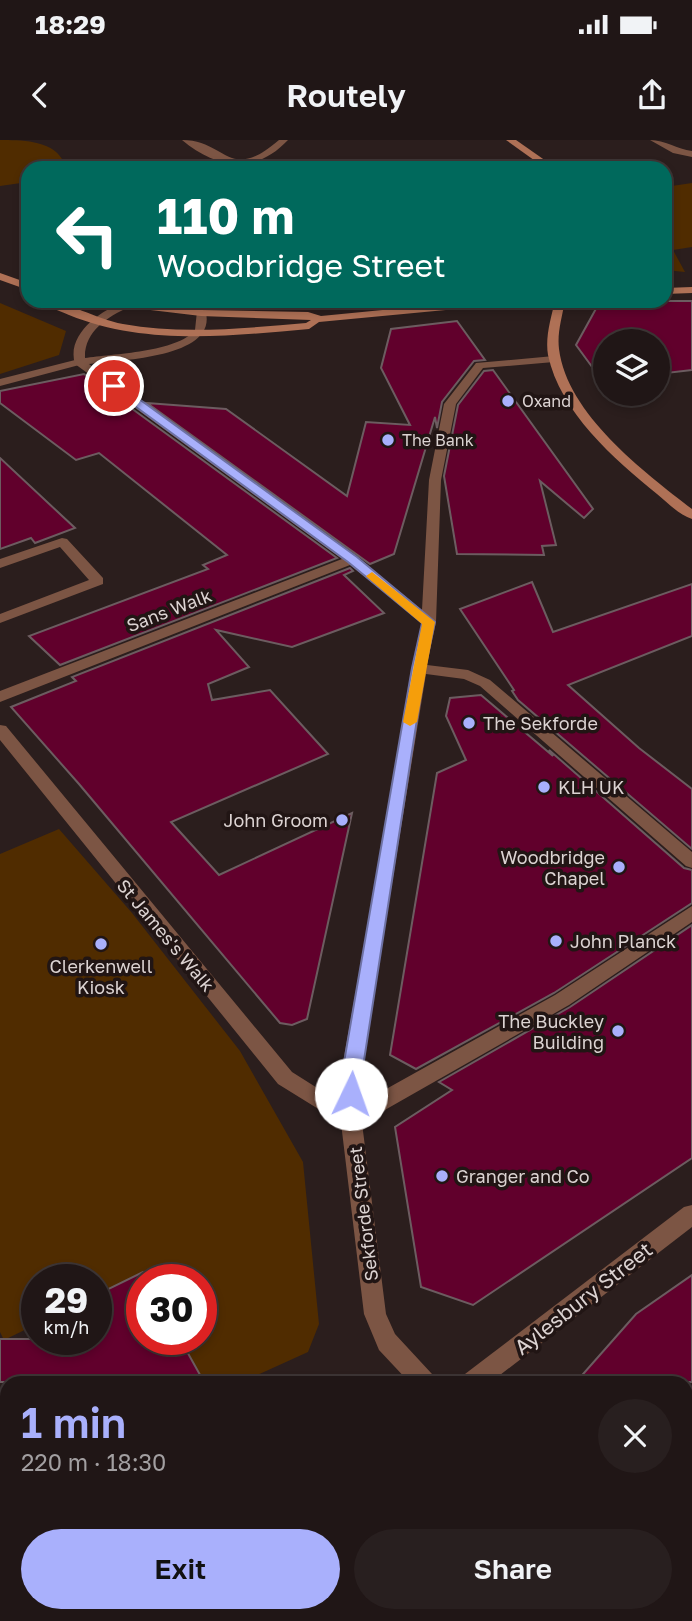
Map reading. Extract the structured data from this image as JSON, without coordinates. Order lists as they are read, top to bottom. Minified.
{"streets":{"street":["Sans Walk","St James's Walk","Sekforde Street","Aylesbury Street"]},"crossings":[["St James's Walk","Sekforde Street"]],"places":["Oxand","The Bank","The Sekforde","KLH UK","John Groom","Woodbridge Chapel","John Planck","Clerkenwell Kiosk","The Buckley Building","Granger and Co"],"page":{"status":"18:29","header":"Routely","turn":["110 m","Woodbridge Street"],"speed":"29 km/h","limit":"30","heading":["1 min","220 m · 18:30"],"buttons":["Exit","Share"]}}
